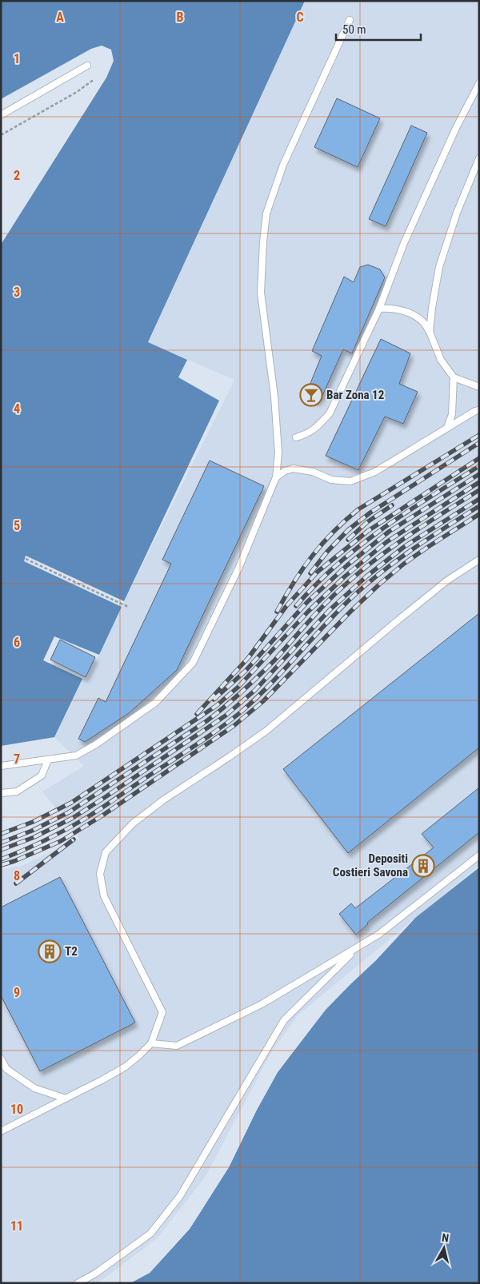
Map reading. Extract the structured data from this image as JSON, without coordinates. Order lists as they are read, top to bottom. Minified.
{"places":{"bar":["Bar Zona 12"],"building":["Depositi Costieri Savona","T2"]},"scale_bar":"50 m","north":"top","grid":{"columns":["A","B","C"],"rows":["1","2","3","4","5","6","7","8","9","10","11"]}}
